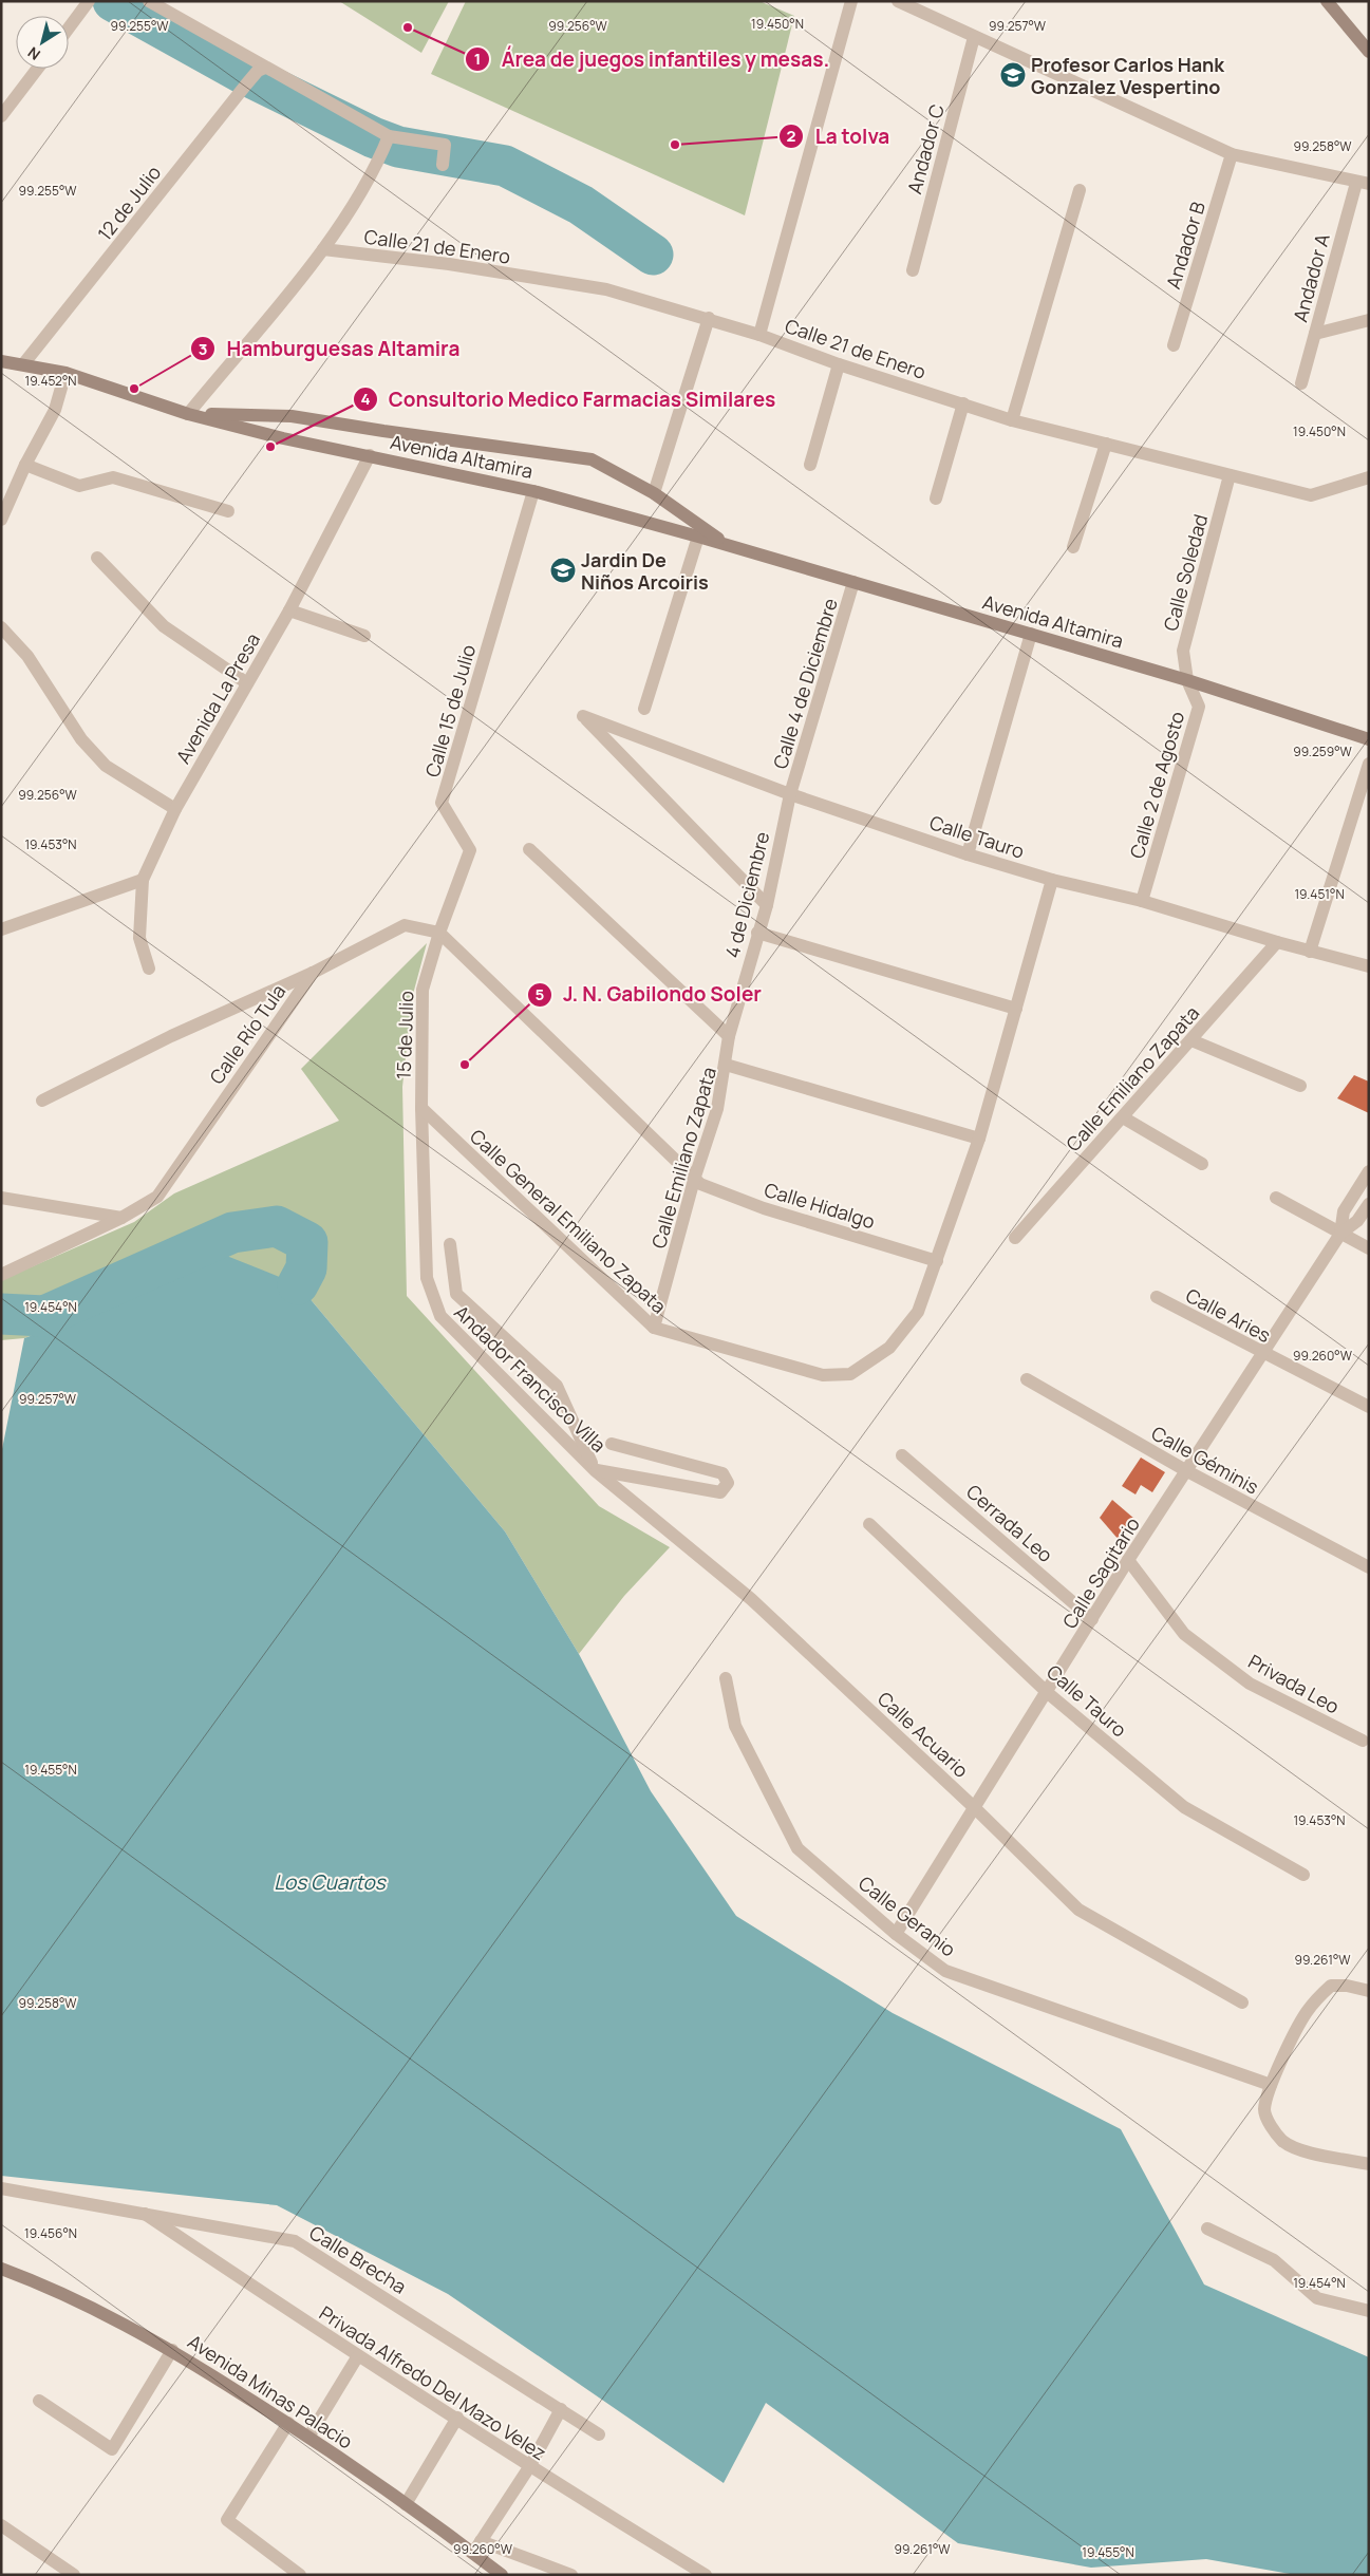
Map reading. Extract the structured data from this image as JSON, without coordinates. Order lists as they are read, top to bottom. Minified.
{"streets":{"street":["Andador C","12 de Julio","Andador B","Calle 21 de Enero","Andador A","Avenida Altamira","Calle Soledad","Calle 4 de Diciembre","Avenida La Presa","Calle 15 de Julio","Calle 2 de Agosto","Calle Tauro","4 de Diciembre","Calle Río Tula","15 de Julio","Calle Emiliano Zapata","Calle Hidalgo","Calle General Emiliano Zapata","Calle Aries","Andador Francisco Villa","Calle Géminis","Cerrada Leo","Calle Sagitario","Privada Leo","Calle Acuario","Calle Geranio","Calle Brecha","Privada Alfredo Del Mazo Velez","Avenida Minas Palacio"]},"crossings":[["12 de Julio","Avenida Altamira"],["Calle 21 de Enero","Calle Soledad"],["Avenida Altamira","Calle Soledad"],["Avenida Altamira","Calle 4 de Diciembre"],["Avenida Altamira","Avenida La Presa"],["Avenida Altamira","Calle 15 de Julio"],["Avenida Altamira","Calle 2 de Agosto"],["Calle Soledad","Calle 2 de Agosto"],["Calle 4 de Diciembre","Calle Tauro"],["Calle 4 de Diciembre","4 de Diciembre"],["Calle 15 de Julio","Calle Río Tula"],["Calle 15 de Julio","15 de Julio"],["Calle 2 de Agosto","Calle Tauro"],["Calle Tauro","4 de Diciembre"],["Calle Tauro","Calle Emiliano Zapata"],["Calle Tauro","Calle General Emiliano Zapata"],["Calle Tauro","Calle Sagitario"],["4 de Diciembre","Calle Emiliano Zapata"],["Calle Río Tula","15 de Julio"],["15 de Julio","Calle General Emiliano Zapata"],["15 de Julio","Andador Francisco Villa"],["Calle Emiliano Zapata","Calle Hidalgo"],["Calle Emiliano Zapata","Calle General Emiliano Zapata"],["Calle Hidalgo","Calle General Emiliano Zapata"],["Calle General Emiliano Zapata","Andador Francisco Villa"],["Calle Aries","Calle Sagitario"],["Andador Francisco Villa","Calle Acuario"],["Calle Géminis","Calle Sagitario"],["Cerrada Leo","Calle Sagitario"],["Calle Sagitario","Privada Leo"],["Calle Sagitario","Calle Acuario"],["Calle Sagitario","Calle Geranio"],["Calle Brecha","Privada Alfredo Del Mazo Velez"]],"water":["Los Cuartos"],"places":{"other":["Área de juegos infantiles y mesas.","La tolva","Hamburguesas Altamira","Consultorio Medico Farmacias Similares","J. N. Gabilondo Soler"],"school or university":["Profesor Carlos Hank Gonzalez Vespertino","Jardin De Niños Arcoiris"]},"north":"bottom left","coordinates":["19.450°N","99.255°W","99.256°W","99.257°W","99.258°W","19.452°N","99.259°W","19.453°N","19.451°N","19.454°N","99.260°W","19.455°N","99.261°W","19.456°N"]}
